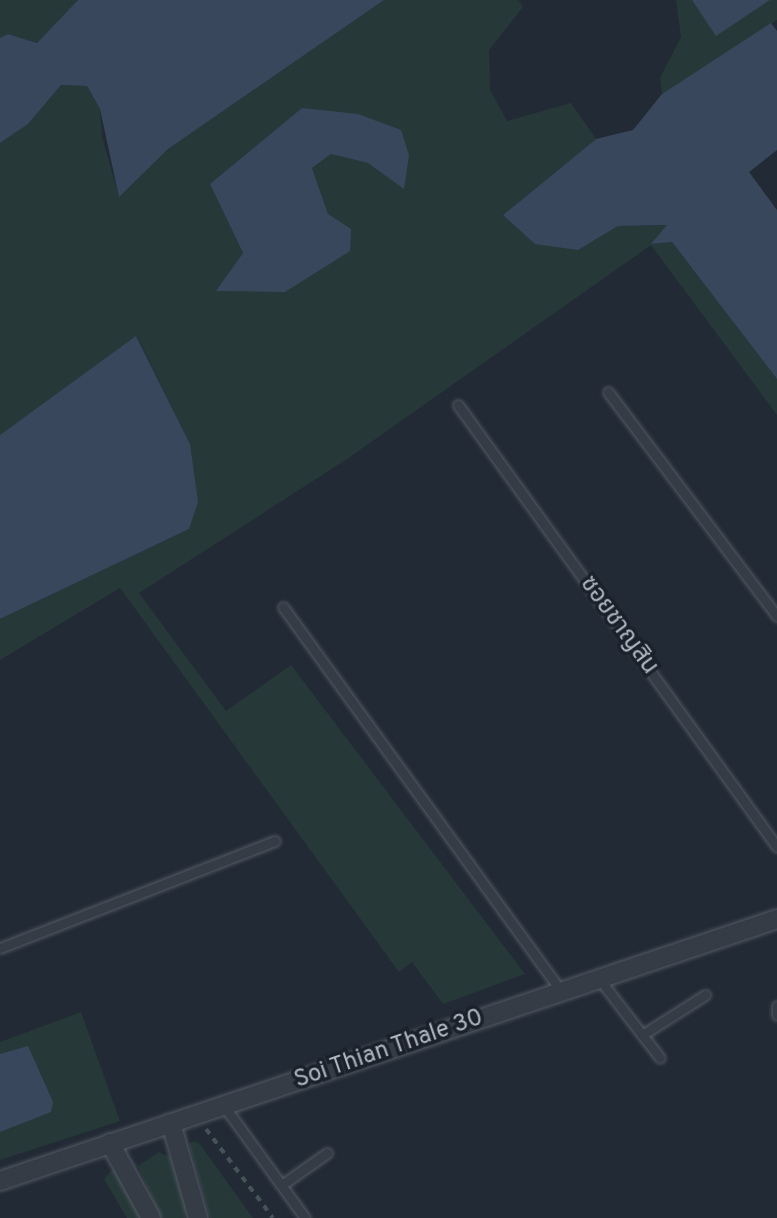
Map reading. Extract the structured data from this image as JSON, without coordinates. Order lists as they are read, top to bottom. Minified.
{"streets":{"street":["Soi Thian Thale 30"],"lane":["ซอยชาญสิน"]}}
